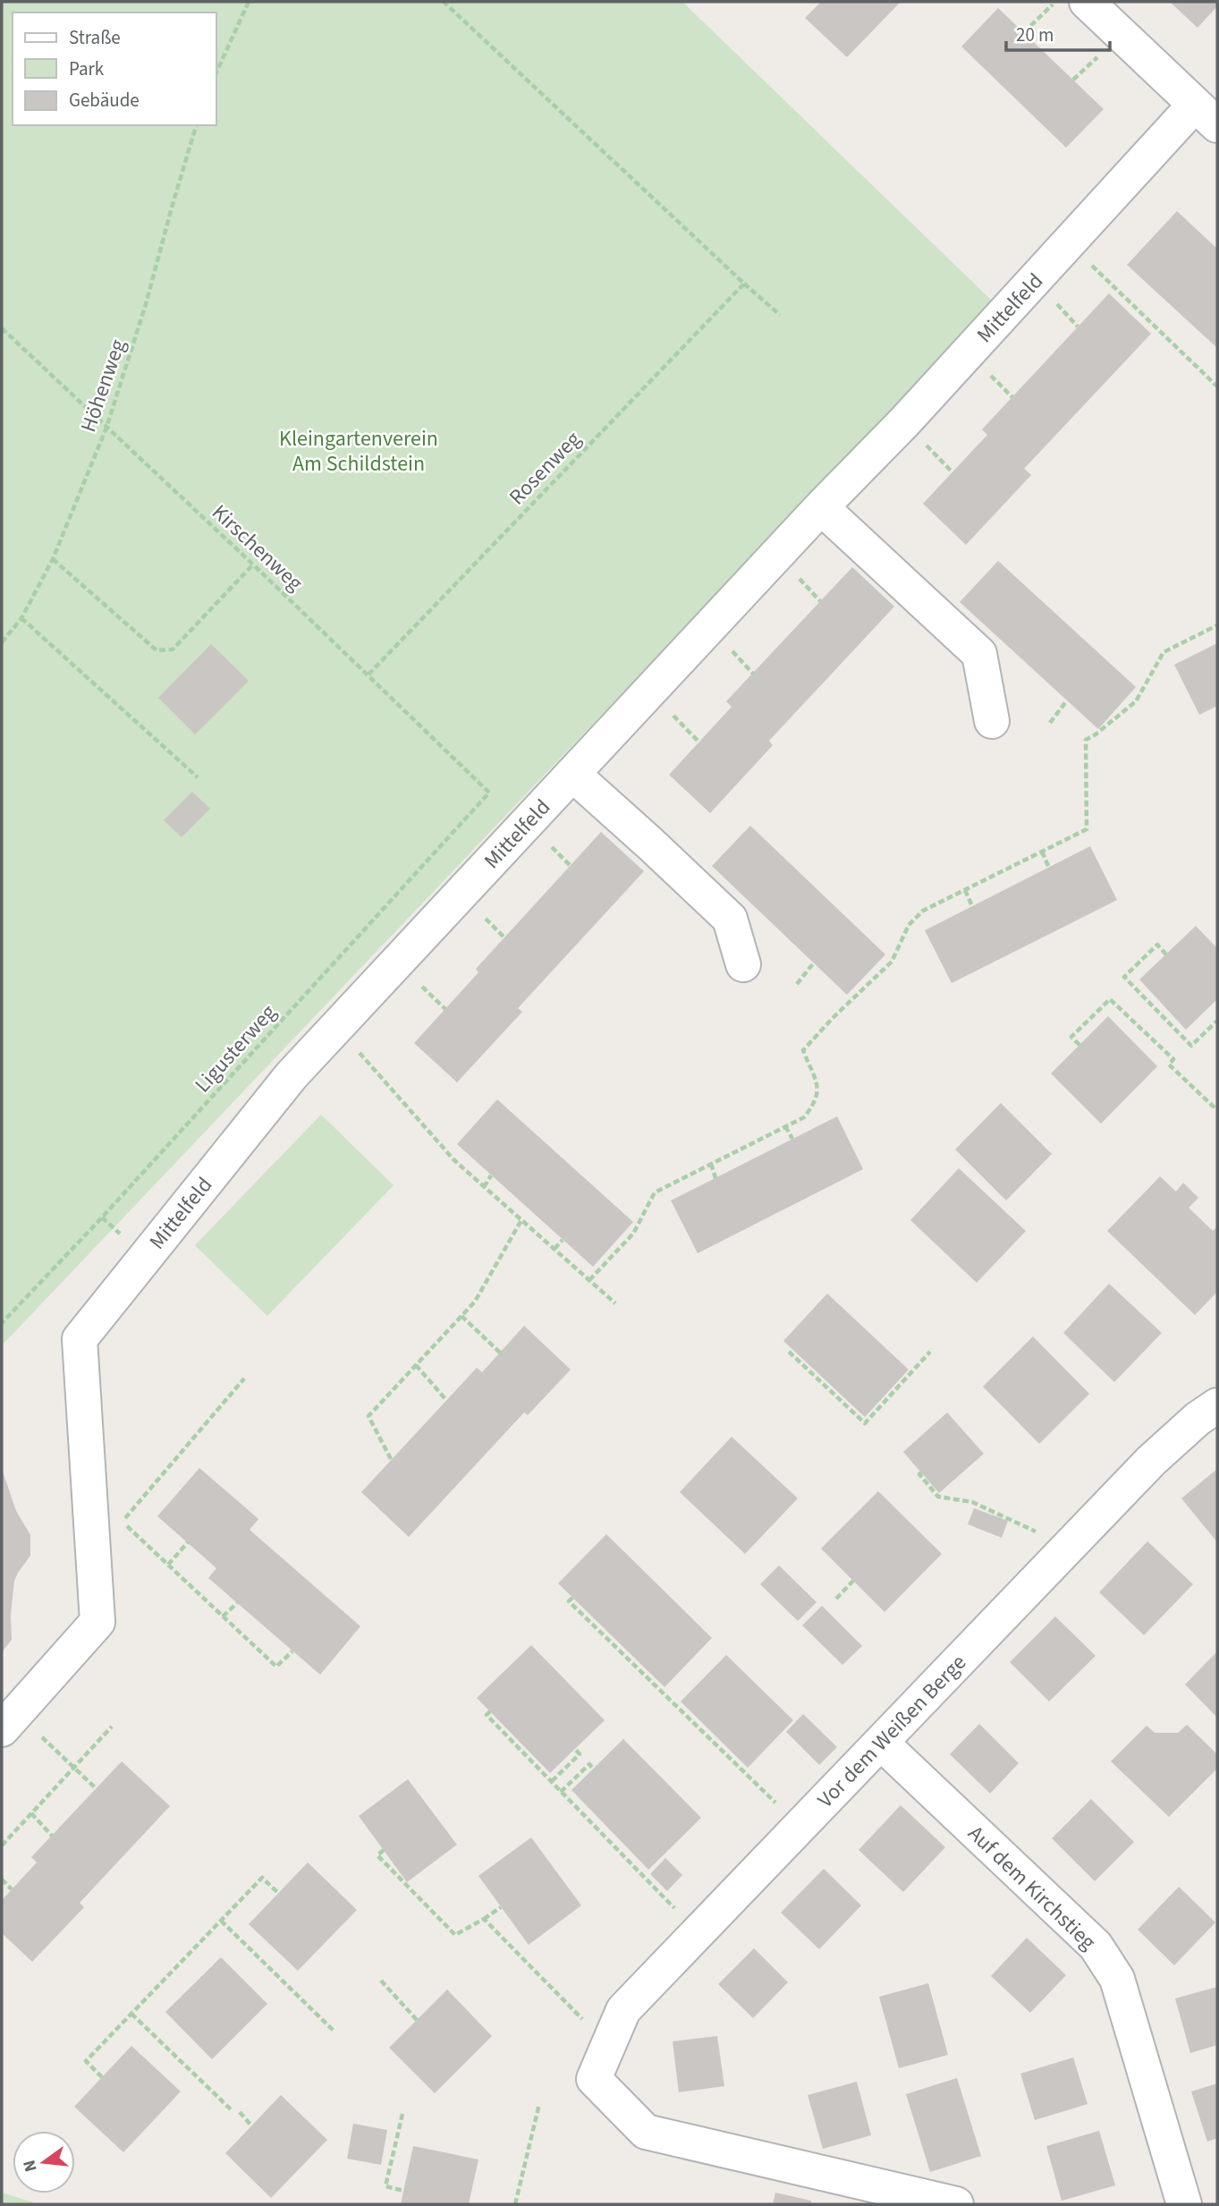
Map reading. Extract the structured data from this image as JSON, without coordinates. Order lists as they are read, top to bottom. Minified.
{"streets":{"street":["Mittelfeld","Vor dem Weißen Berge","Auf dem Kirchstieg"],"path":["Höhenweg","Rosenweg","Kirschenweg","Ligusterweg"]},"crossings":[["Höhenweg","Kirschenweg"],["Rosenweg","Kirschenweg"],["Kirschenweg","Ligusterweg"],["Vor dem Weißen Berge","Auf dem Kirchstieg"]],"parks":["Kleingartenverein Am Schildstein"],"legend":["Straße","Park","Gebäude"],"scale_bar":"20 m","north":"left"}
